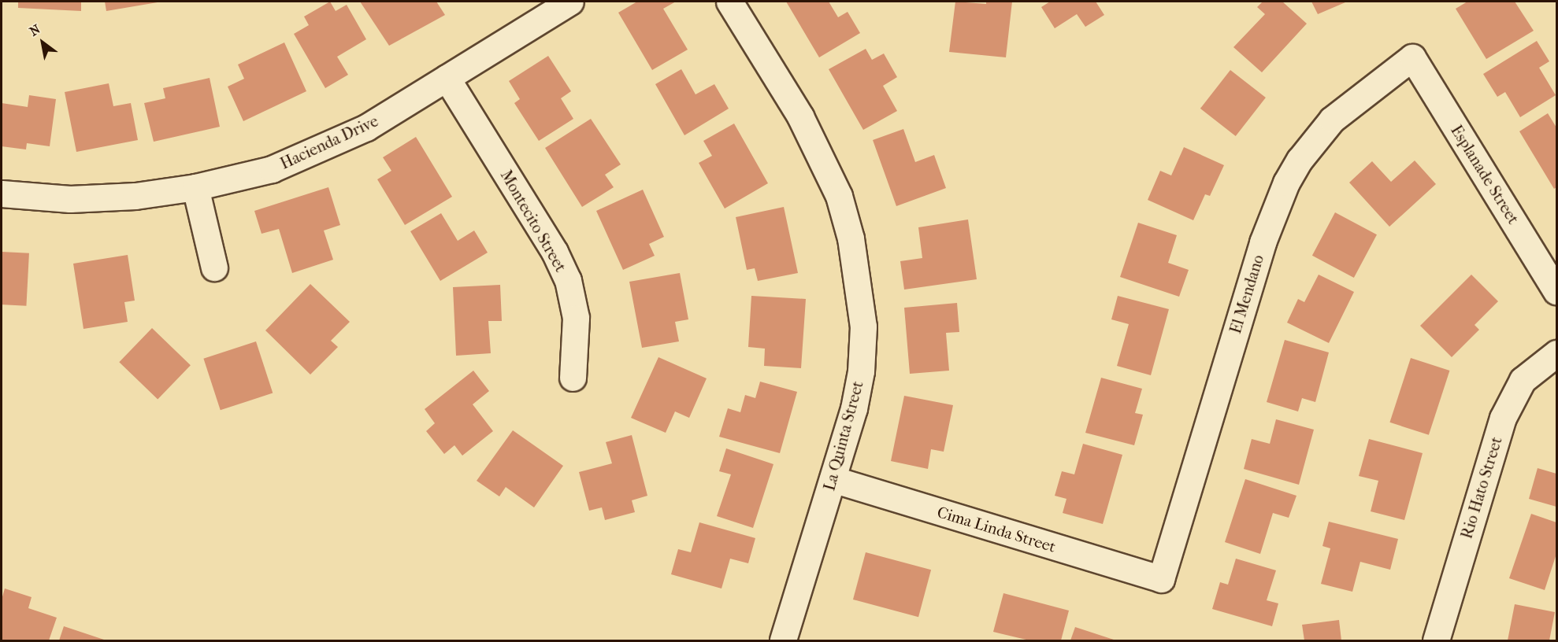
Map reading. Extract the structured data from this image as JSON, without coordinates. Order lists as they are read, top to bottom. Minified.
{"streets":{"street":["Hacienda Drive","Esplanade Street","Montecito Street","El Mendano","La Quinta Street","Rio Hato Street","Cima Linda Street"]},"crossings":[["Hacienda Drive","Montecito Street"],["Esplanade Street","El Mendano"],["El Mendano","Cima Linda Street"],["La Quinta Street","Cima Linda Street"]],"north":"top left"}
